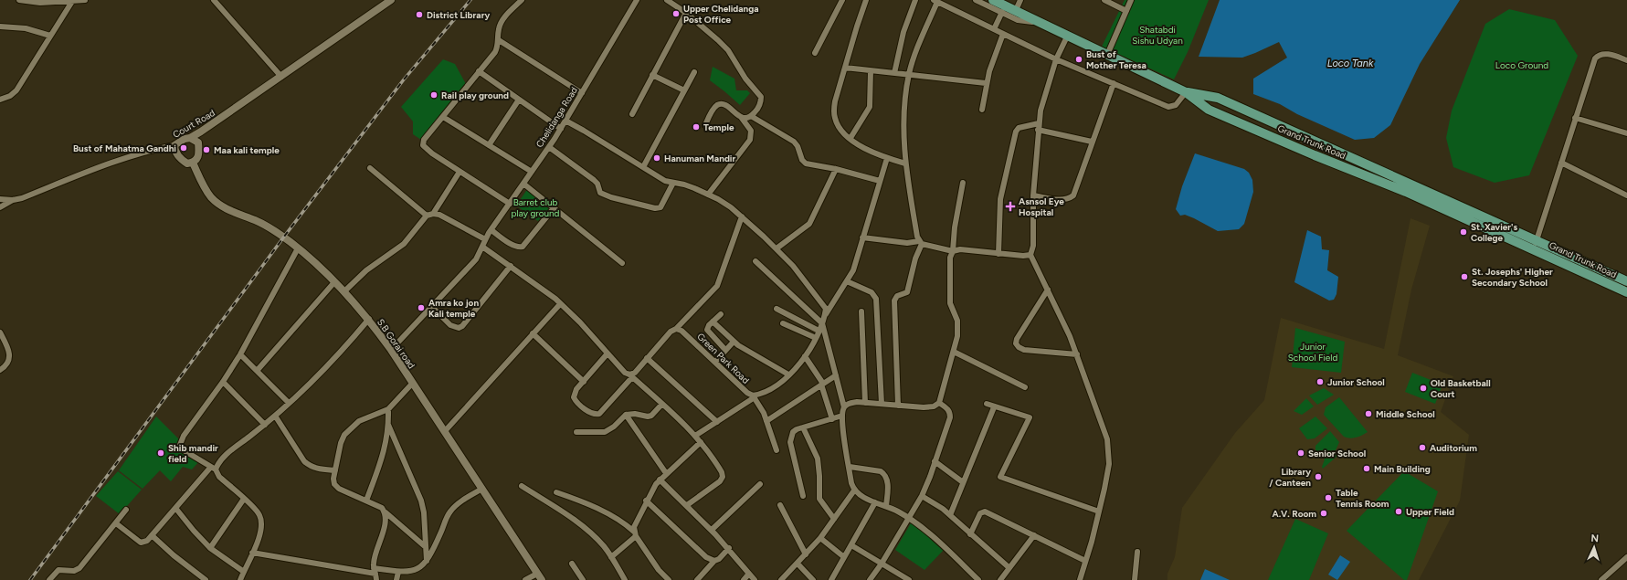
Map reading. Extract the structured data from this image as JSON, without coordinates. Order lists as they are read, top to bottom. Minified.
{"streets":{"main road":["Grand Trunk Road"],"street":["Chelidanga Road","Court Road","S.B Gorai road","Green Park Road"]},"crossings":[["Chelidanga Road","S.B Gorai road"],["Court Road","S.B Gorai road"]],"water":["Loco Tank"],"parks":["Shatabdi Sishu Udyan","Loco Ground","Barret club play ground","Junior School Field"],"places":{"other":["Upper Chelidanga Post Office","District Library","Bust of Mother Teresa","Rail play ground","Temple","Bust of Mahatma Gandhi","Maa kali temple","Hanuman Mandir","St. Xavier's College","St. Josephs' Higher Secondary School","Amra ko jon Kali temple","Junior School","Old Basketball Court","Middle School","Auditorium","Shib mandir field","Senior School","Main Building","Library / Canteen","Table Tennis Room","Upper Field","A.V. Room"],"health":["Asnsol Eye Hospital"]},"north":"top"}
